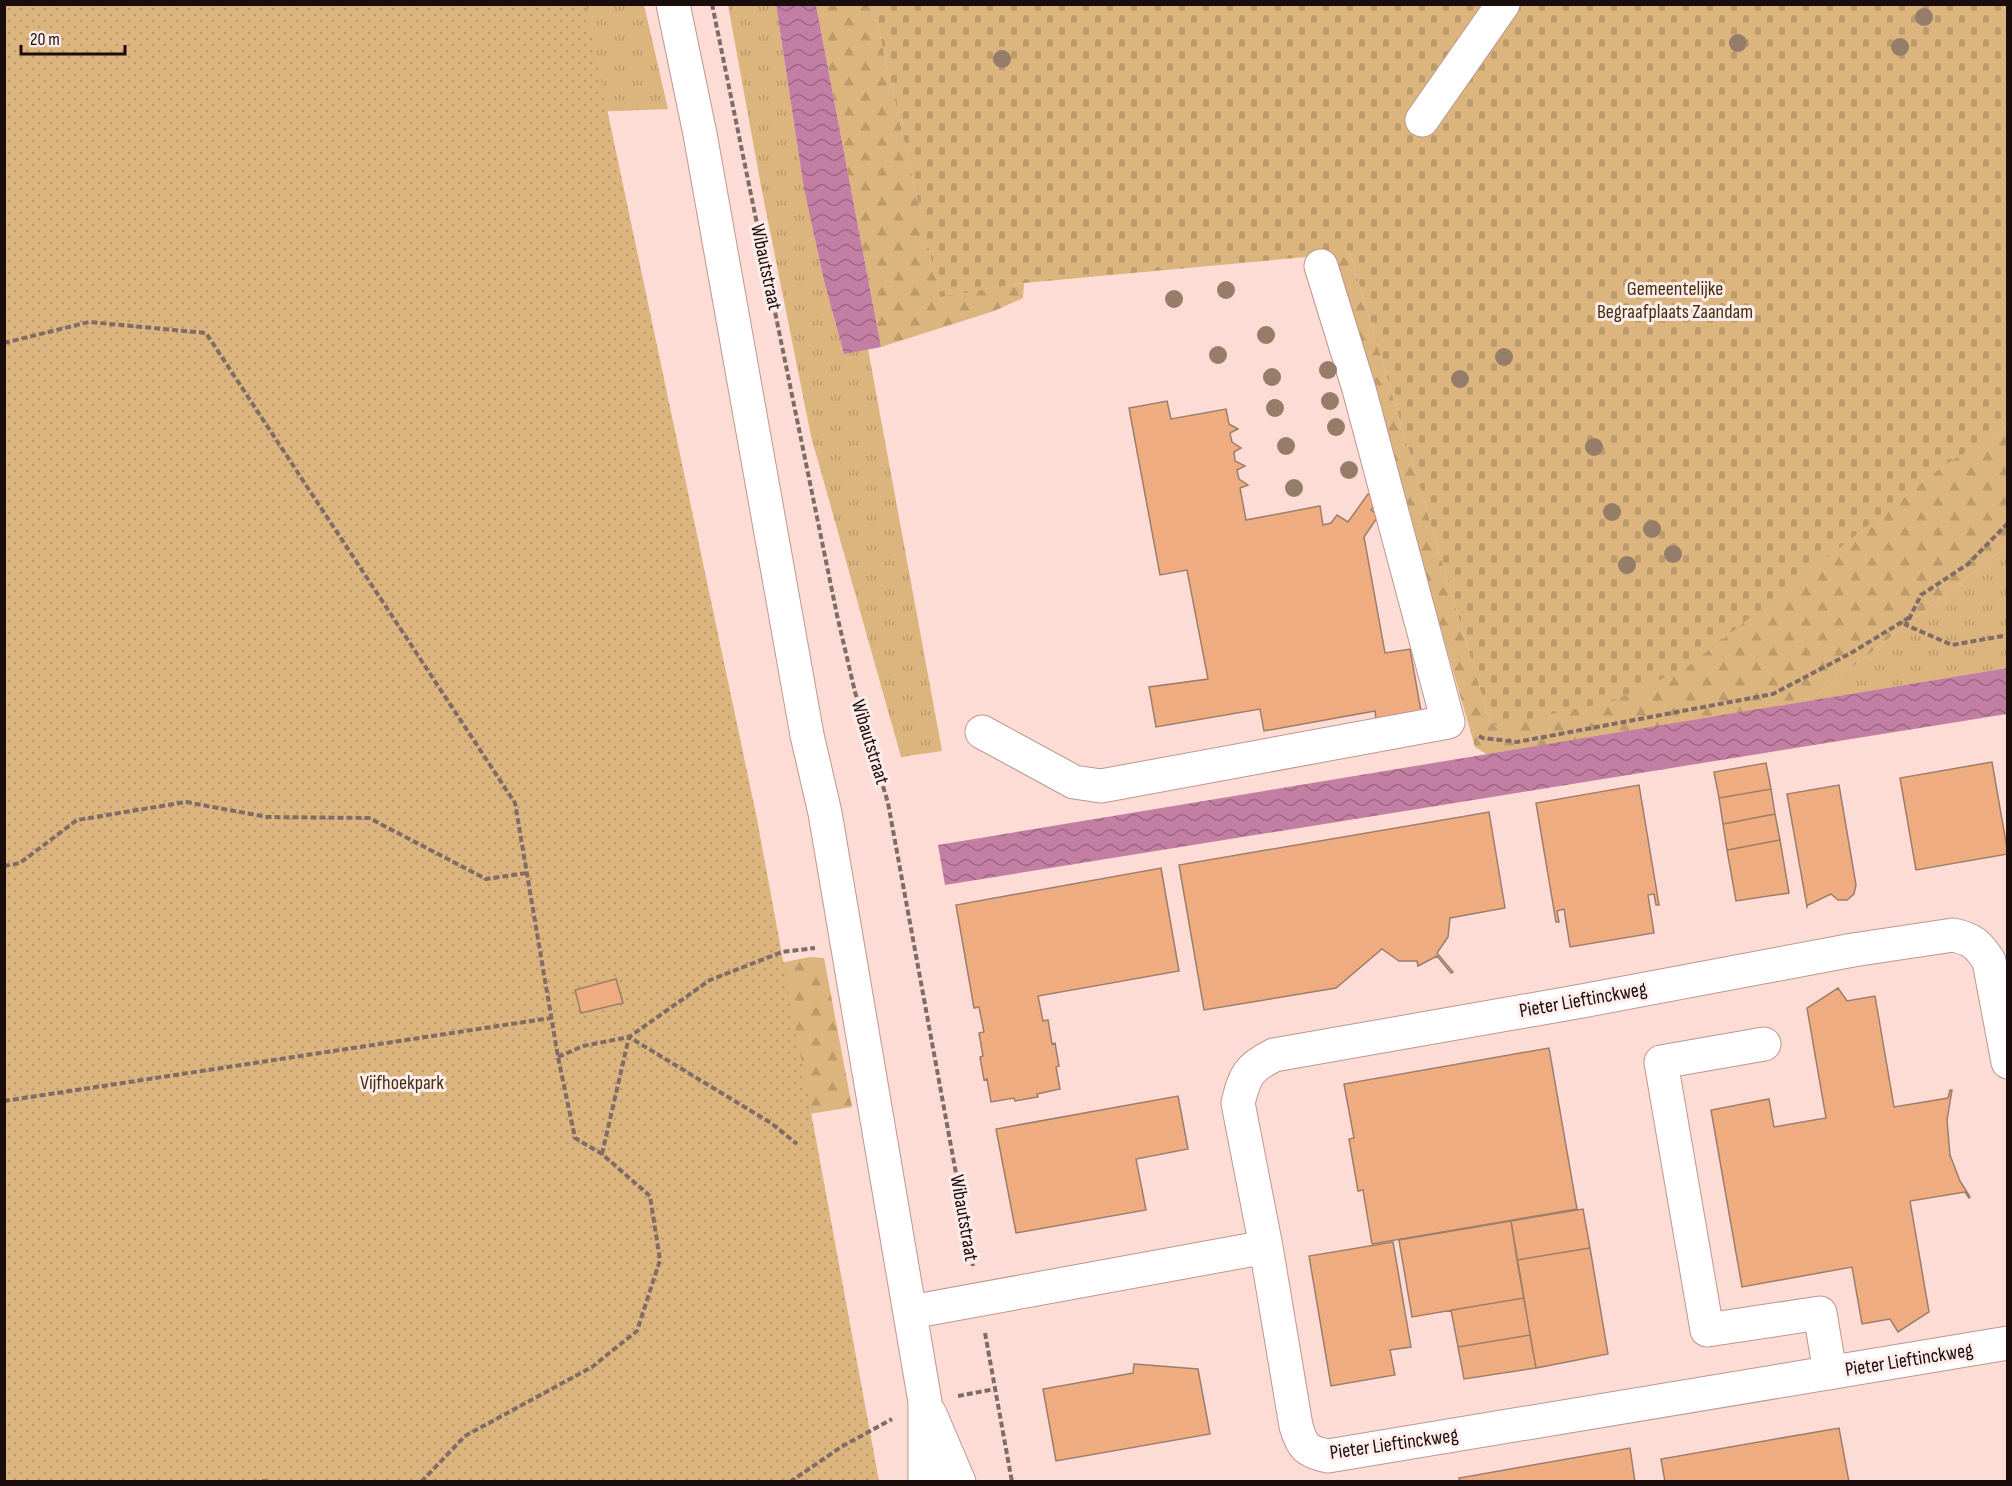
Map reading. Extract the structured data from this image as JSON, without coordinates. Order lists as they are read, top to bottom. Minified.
{"streets":{"street":["Wibautstraat","Pieter Lieftinckweg"]},"parks":["Gemeentelijke Begraafplaats Zaandam","Vijfhoekpark"],"scale_bar":"20 m"}
